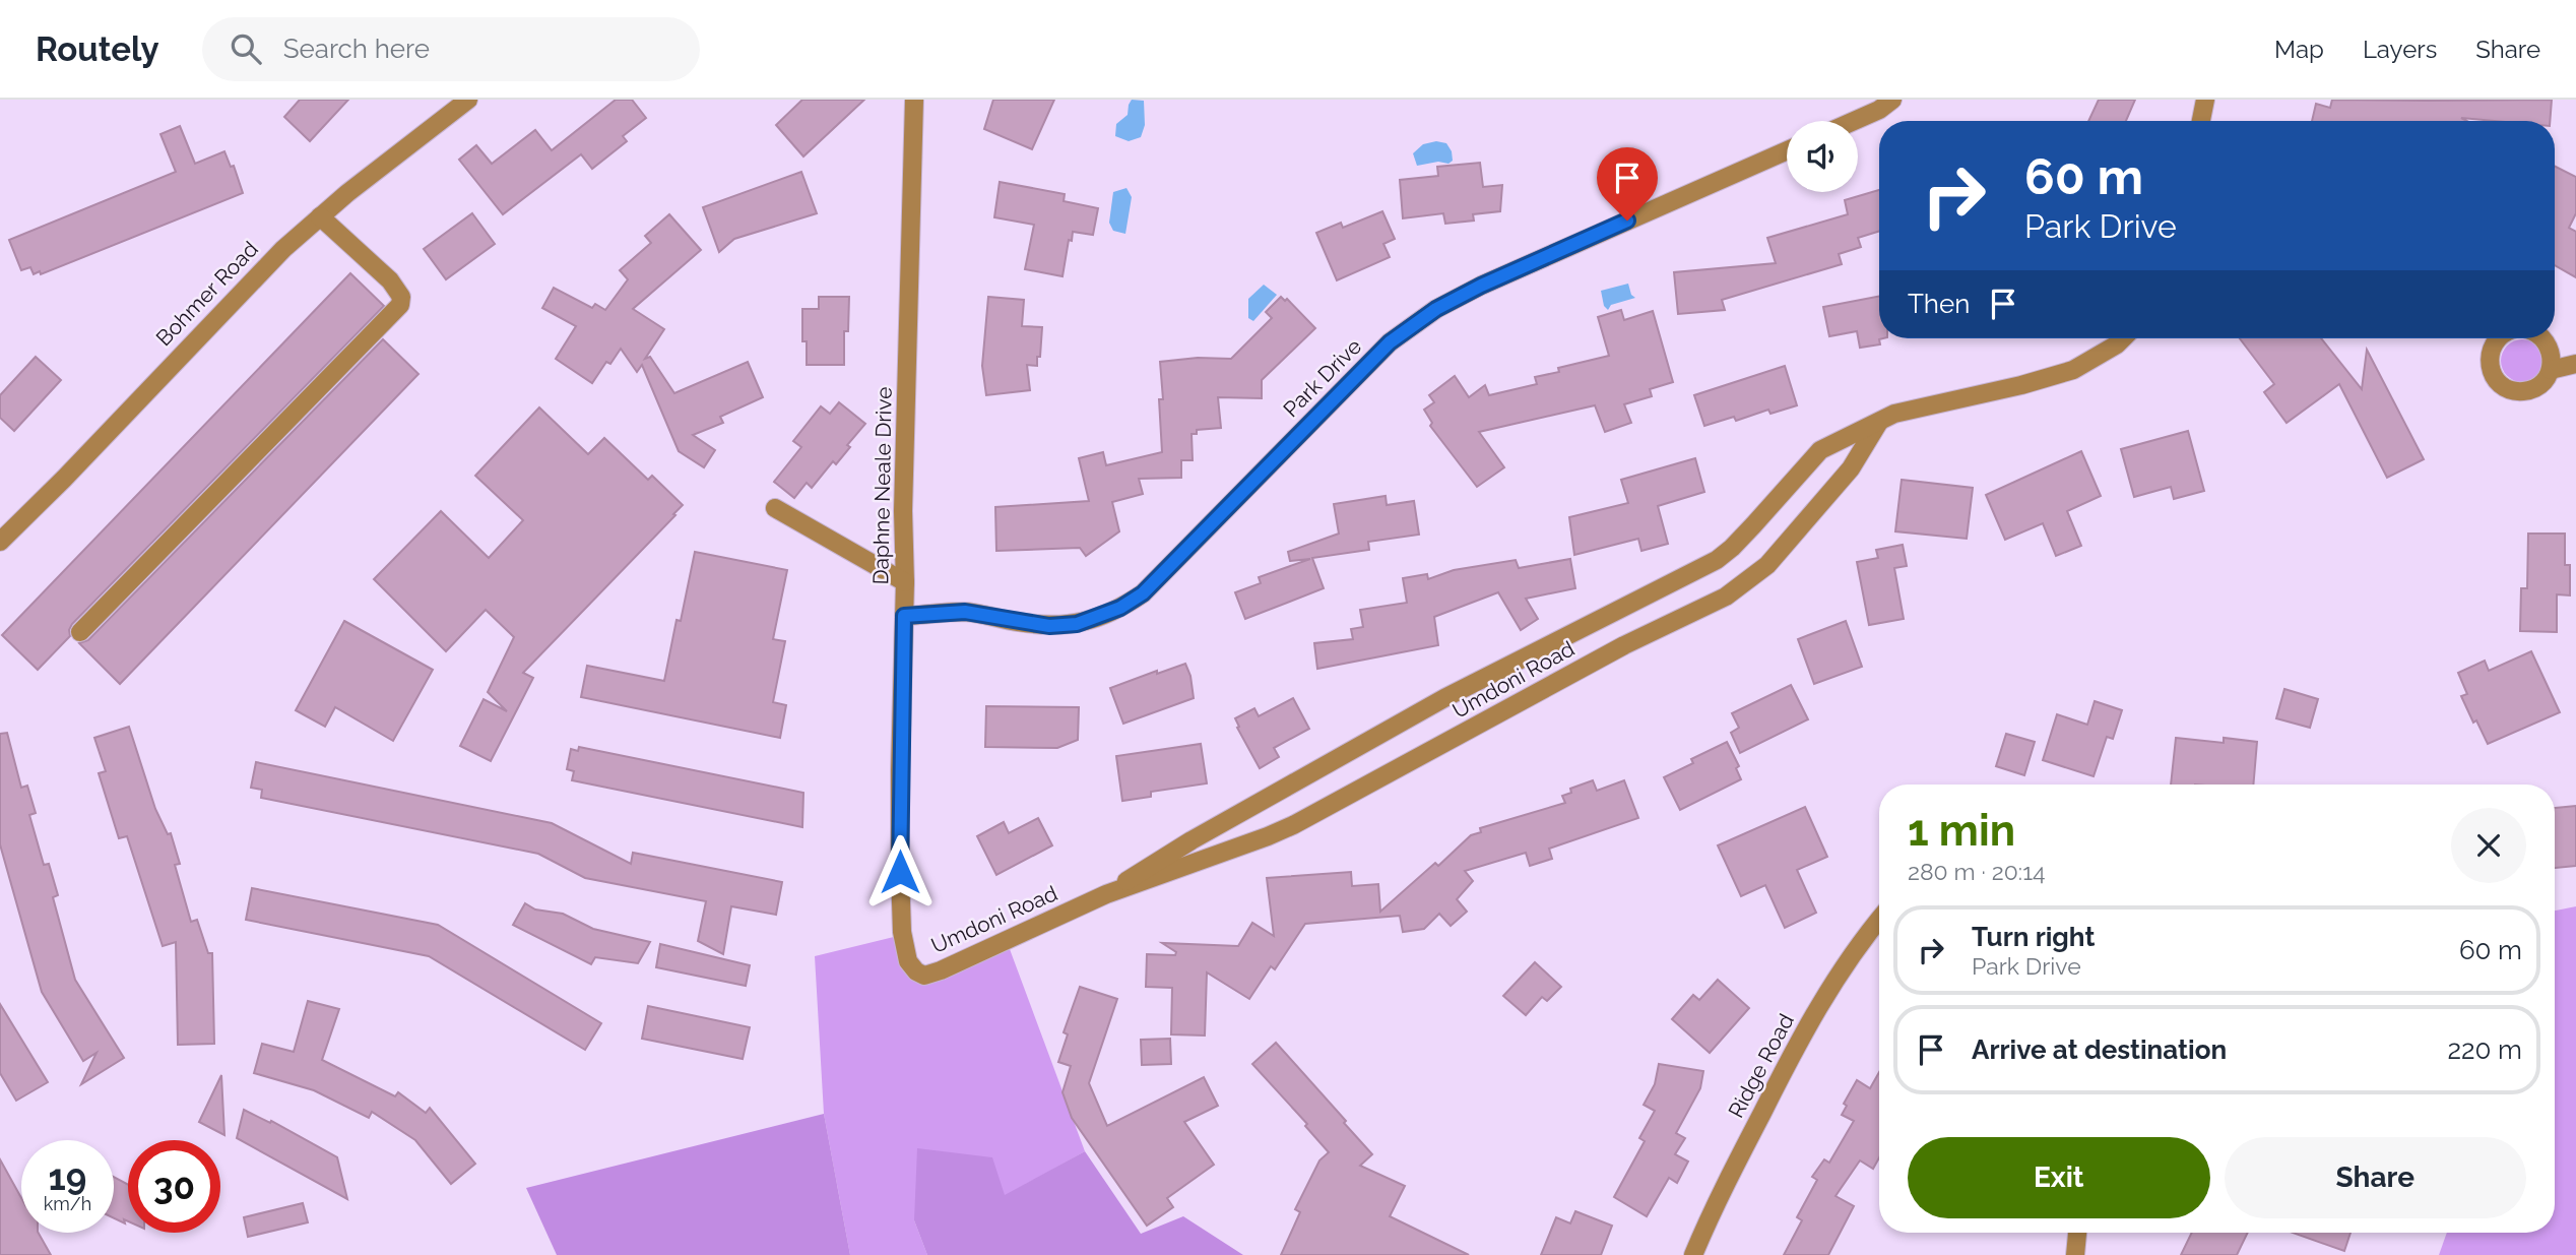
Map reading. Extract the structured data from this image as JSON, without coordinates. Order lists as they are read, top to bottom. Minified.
{"streets":{"street":["Bohmer Road","Park Drive","Daphne Neale Drive","Umdoni Road","Ridge Road"]},"crossings":[["Park Drive","Daphne Neale Drive"],["Daphne Neale Drive","Umdoni Road"]],"page":{"header":"Routely","search":"Search here","nav":["Map","Layers","Share"],"turn":["60 m","Park Drive"],"then":"Then","heading":["1 min","280 m · 20:14"],"list":[{"name":"Turn right","note":"Park Drive","value":"60 m"},{"name":"Arrive at destination","value":"220 m"}],"buttons":["Exit","Share"],"speed":"19 km/h","limit":"30"}}
